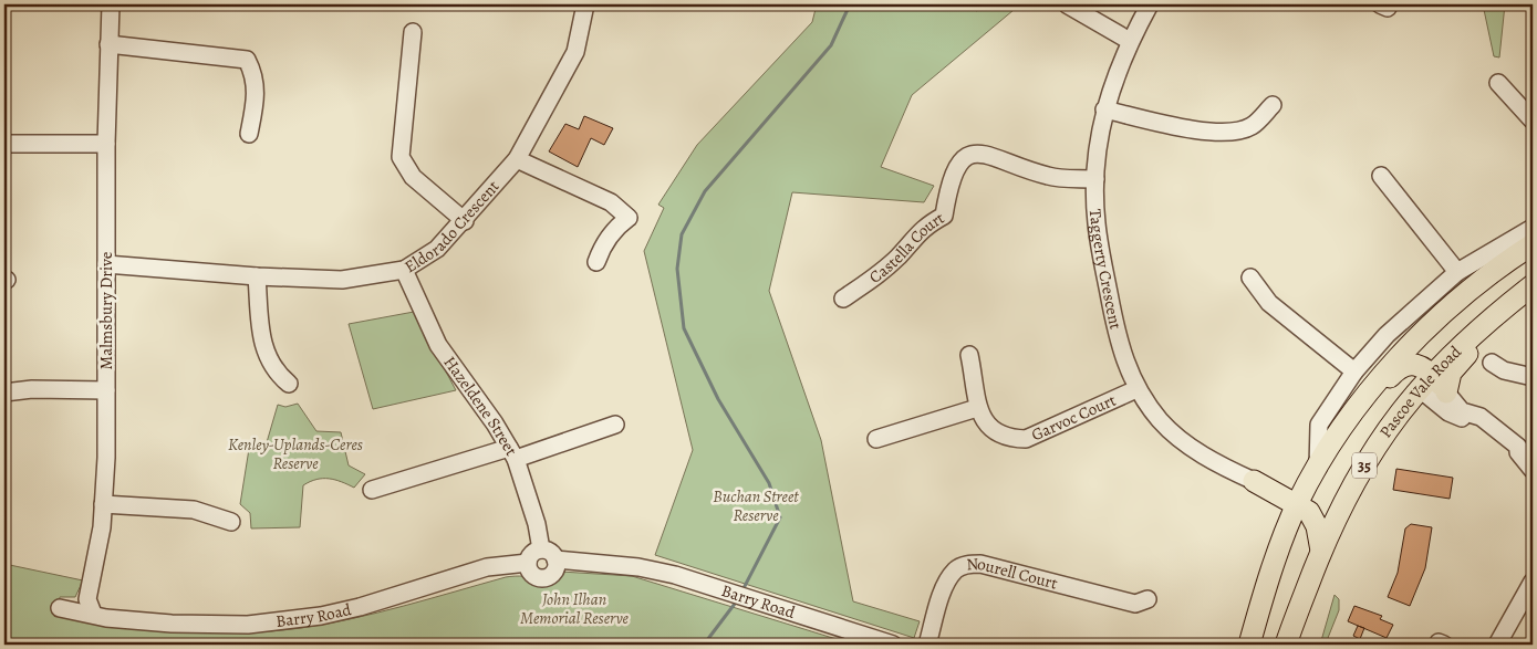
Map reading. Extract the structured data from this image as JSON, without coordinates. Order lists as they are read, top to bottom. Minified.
{"streets":{"main road":["Pascoe Vale Road","35"],"street":["Eldorado Crescent","Castella Court","Taggerty Crescent","Malmsbury Drive","Hazeldene Street","Garvoc Court","Nourell Court","Barry Road"]},"crossings":[["Eldorado Crescent","Malmsbury Drive"],["Eldorado Crescent","Hazeldene Street"],["Castella Court","Taggerty Crescent"],["Taggerty Crescent","Garvoc Court"],["Malmsbury Drive","Barry Road"],["Hazeldene Street","Barry Road"]],"parks":["Kenley-Uplands-Ceres Reserve","Buchan Street Reserve","John Ilhan Memorial Reserve"]}
